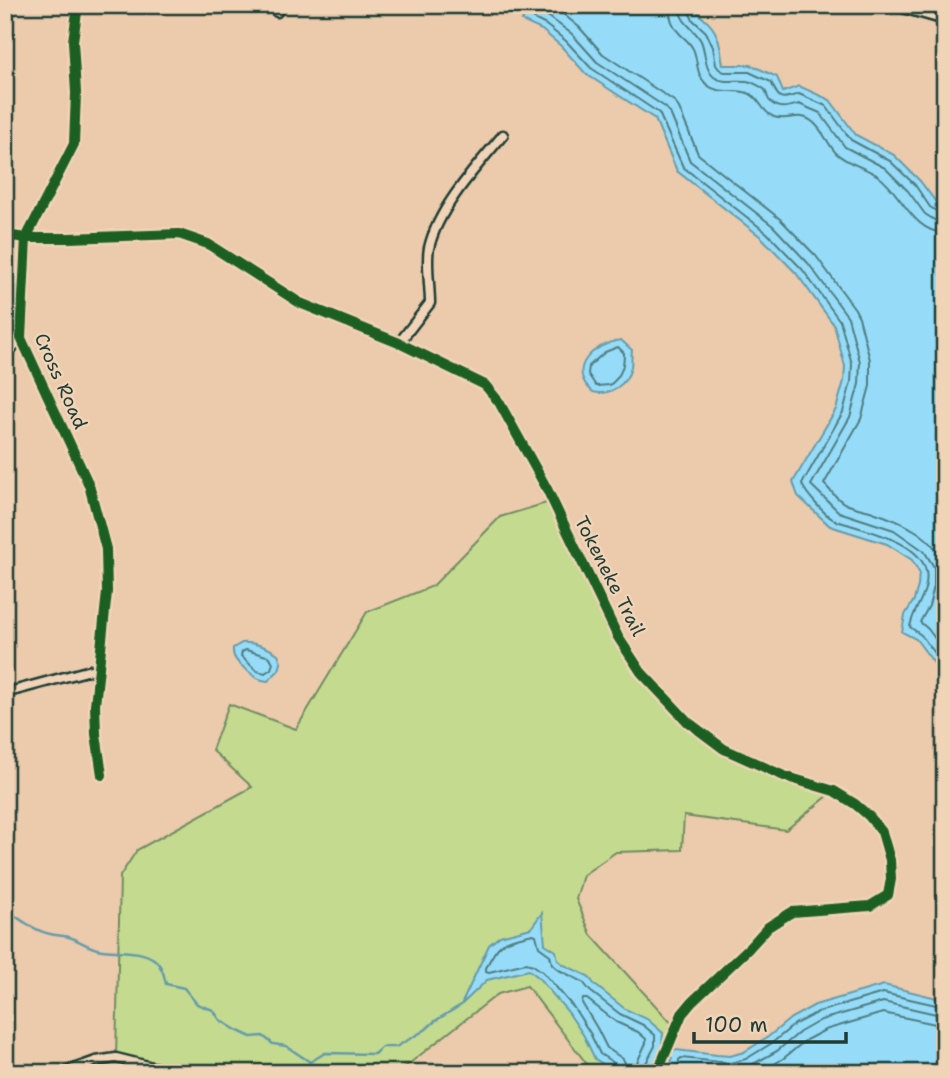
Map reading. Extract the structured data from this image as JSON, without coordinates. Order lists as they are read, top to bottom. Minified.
{"streets":{"street":["Cross Road","Tokeneke Trail"]},"crossings":[["Cross Road","Tokeneke Trail"]],"scale_bar":"100 m"}
